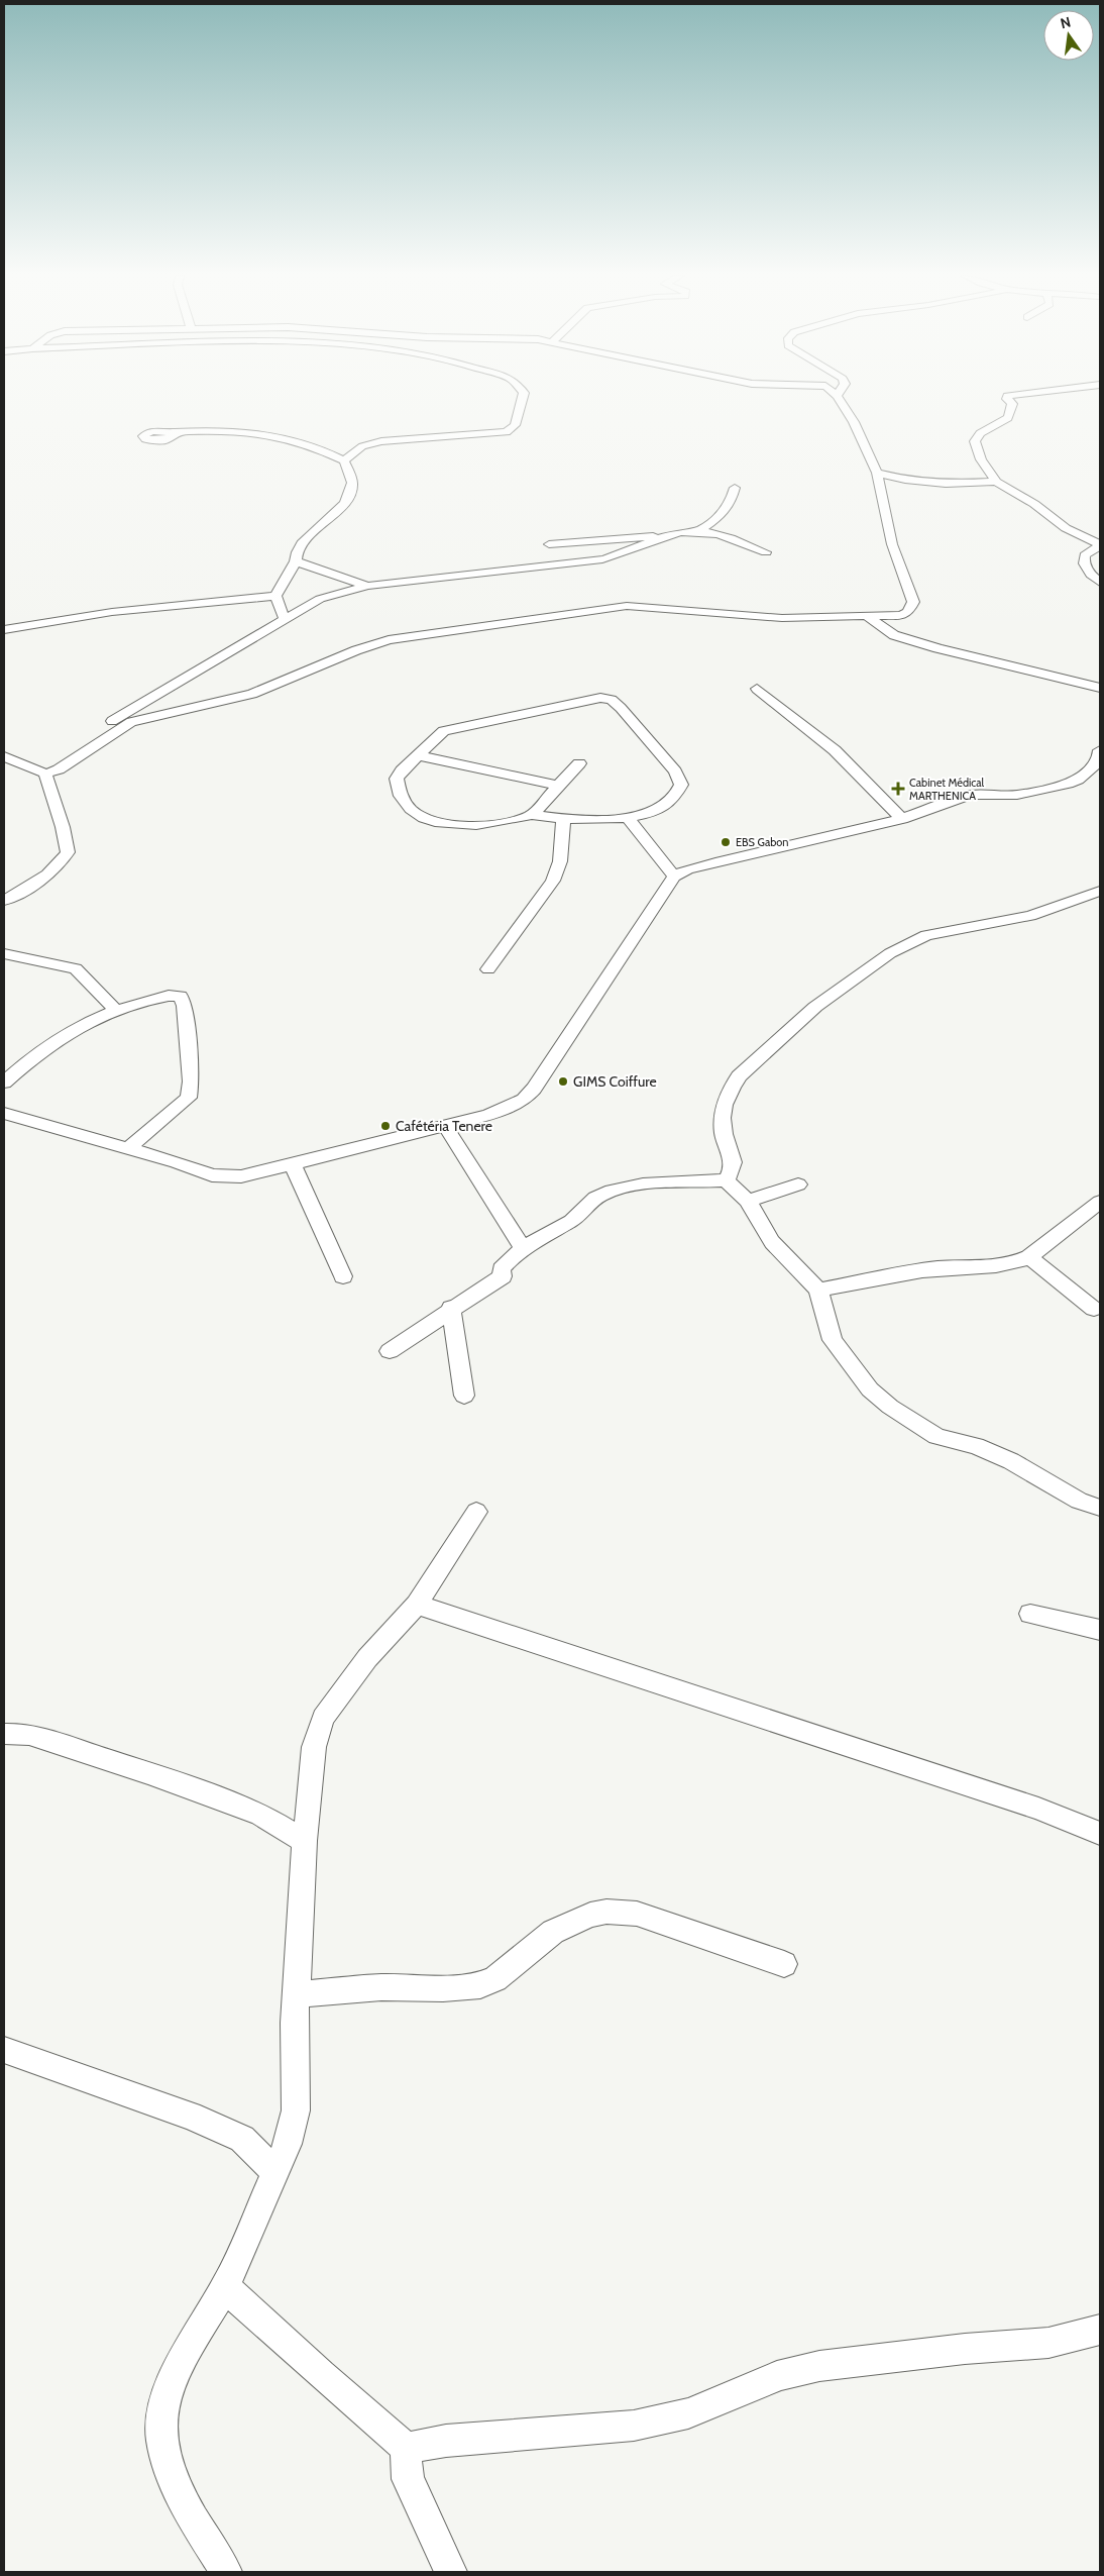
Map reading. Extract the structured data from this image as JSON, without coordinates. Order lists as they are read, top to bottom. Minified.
{"places":{"health":["Cabinet Médical MARTHENICA"],"other":["EBS Gabon","GIMS Coiffure","Cafétéria Tenere"]},"north":"top"}
